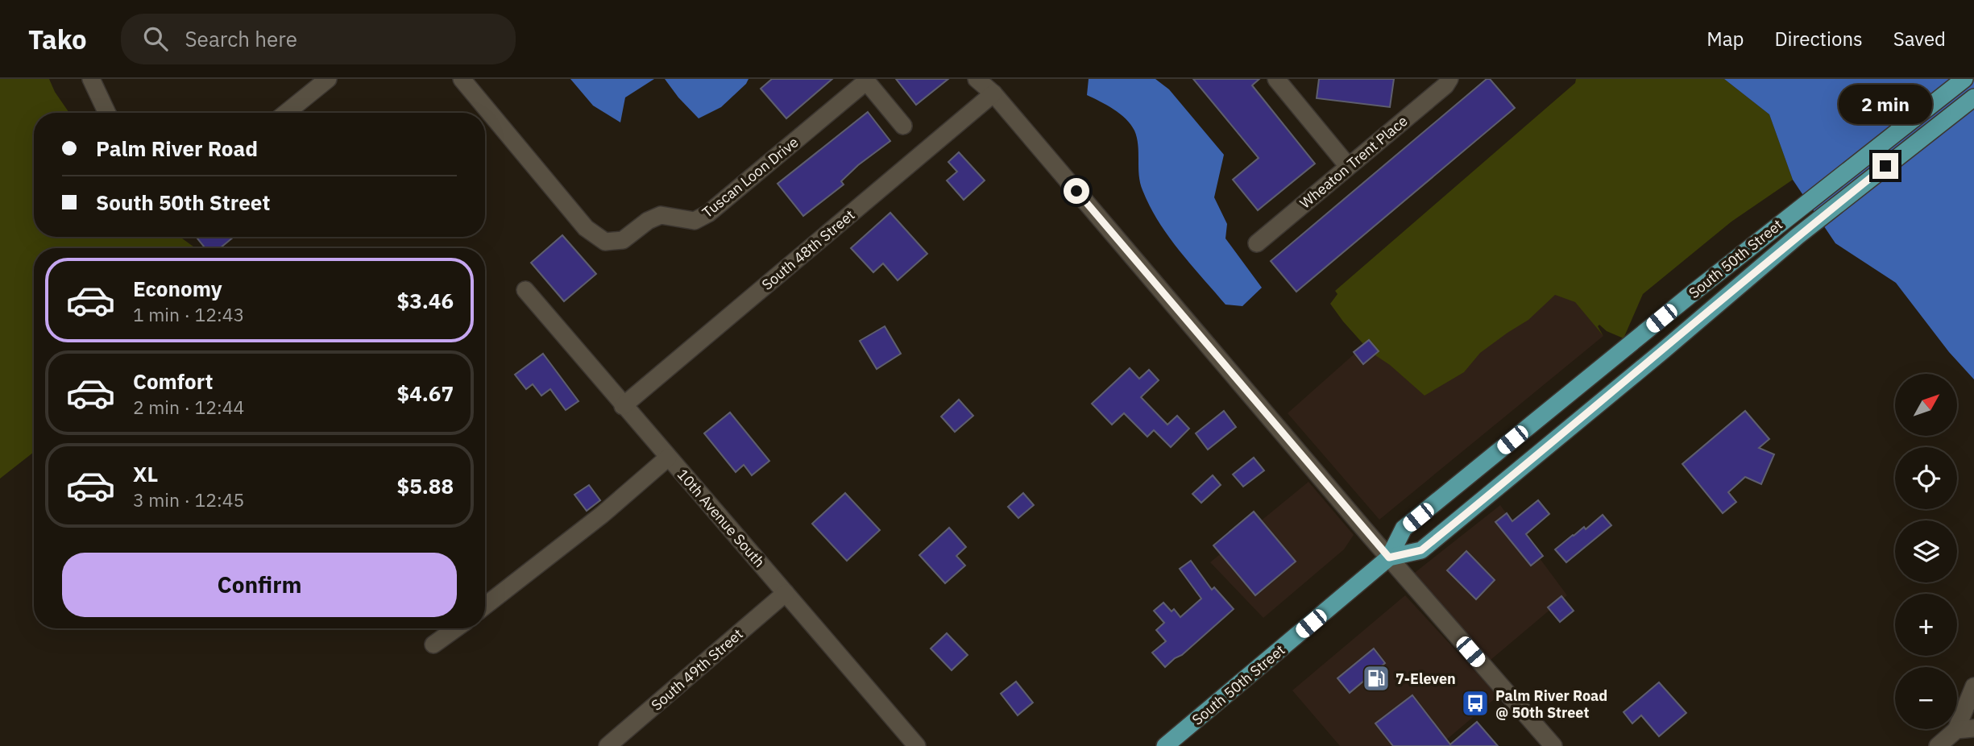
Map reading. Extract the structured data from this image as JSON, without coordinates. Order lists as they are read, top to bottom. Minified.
{"streets":{"main road":["South 50th Street"],"street":["Wheaton Trent Place","Tuscan Loon Drive","South 48th Street","10th Avenue South","South 49th Street"]},"crossings":[["South 48th Street","10th Avenue South"],["10th Avenue South","South 49th Street"]],"places":{"fuel station":["7-Eleven"],"bus stop":["Palm River Road @ 50th Street"]},"north":"top right","page":{"header":"Tako","search":"Search here","nav":["Map","Directions","Saved"],"bubble":"2 min","banner":["Palm River Road","South 50th Street"],"list":[{"name":"Economy","note":"1 min · 12:43","value":"$3.46"},{"name":"Comfort","note":"2 min · 12:44","value":"$4.67"},{"name":"XL","note":"3 min · 12:45","value":"$5.88"}],"map_buttons":["+","−"],"buttons":"Confirm"}}
